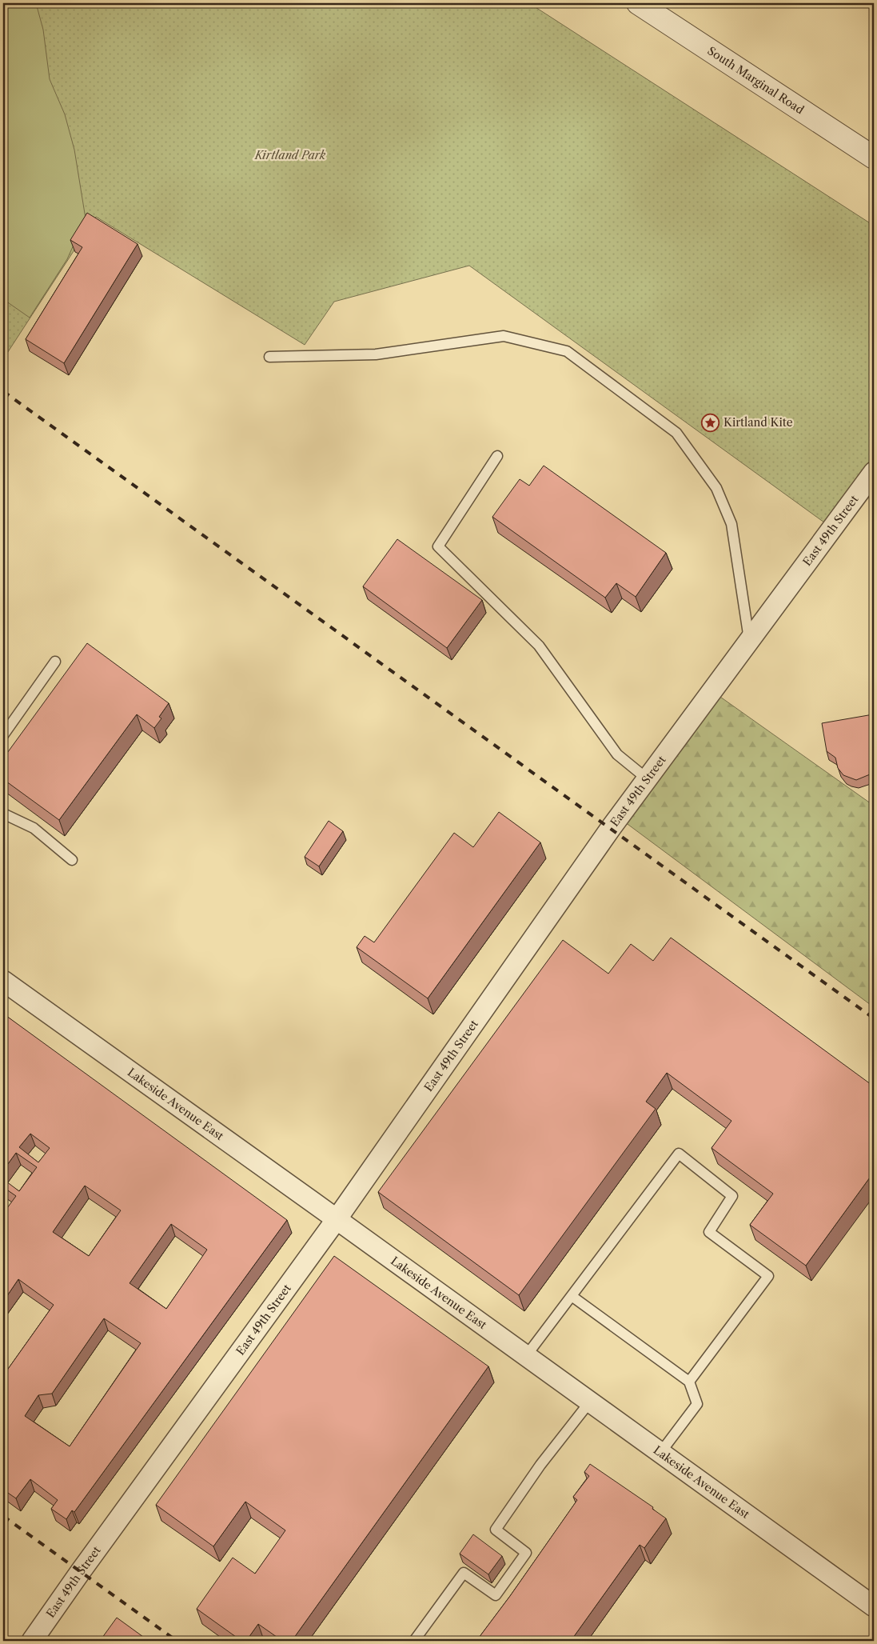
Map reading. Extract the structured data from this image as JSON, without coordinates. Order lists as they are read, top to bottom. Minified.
{"streets":{"street":["South Marginal Road","East 49th Street","Lakeside Avenue East"]},"crossings":[["East 49th Street","Lakeside Avenue East"]],"parks":["Kirtland Park"],"places":{"place":["Kirtland Kite"]}}
